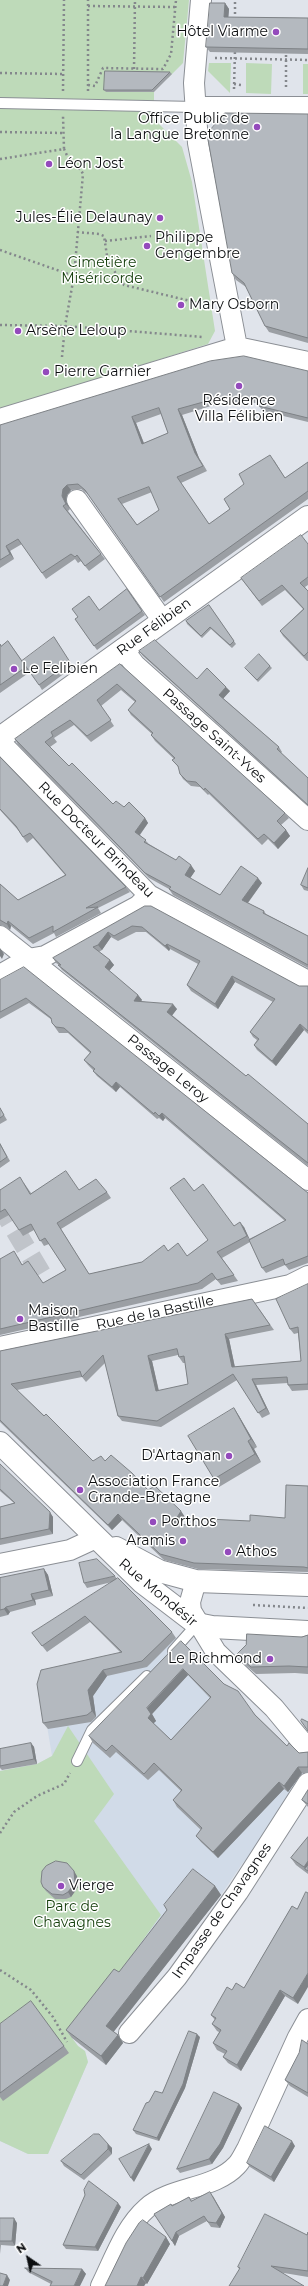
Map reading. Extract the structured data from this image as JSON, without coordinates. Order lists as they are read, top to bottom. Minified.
{"streets":{"main road":["Rue Félibien","Rue Mondésir"],"street":["Passage Saint-Yves","Rue Docteur Brindeau","Passage Leroy","Rue de la Bastille","Impasse de Chavagnes"]},"crossings":[["Rue Félibien","Passage Saint-Yves"]],"parks":["Cimetière Miséricorde","Parc de Chavagnes"],"places":["Hôtel Viarme","Office Public de la Langue Bretonne","Léon Jost","Jules-Élie Delaunay","Philippe Gengembre","Mary Osborn","Arsène Leloup","Pierre Garnier","Résidence Villa Félibien","Le Felibien","Maison Bastille","D'Artagnan","Association France Grande-Bretagne","Porthos","Aramis","Athos","Le Richmond","Vierge"],"north":"top left"}
